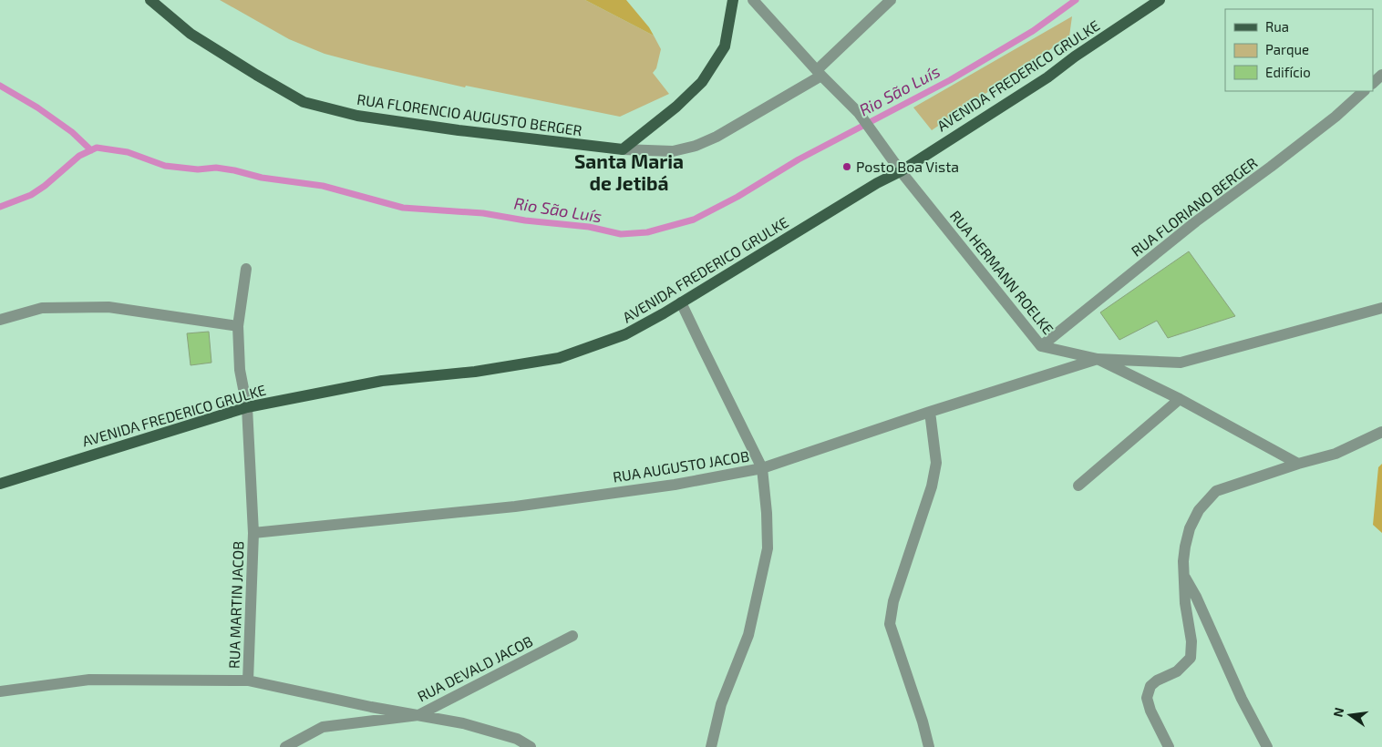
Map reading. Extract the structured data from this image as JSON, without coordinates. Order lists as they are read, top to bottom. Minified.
{"streets":{"main road":["AVENIDA FREDERICO GRULKE","RUA FLORENCIO AUGUSTO BERGER"],"street":["RUA FLORIANO BERGER","RUA HERMANN ROELKE","RUA AUGUSTO JACOB","RUA MARTIN JACOB","RUA DEVALD JACOB"]},"crossings":[["AVENIDA FREDERICO GRULKE","RUA HERMANN ROELKE"],["AVENIDA FREDERICO GRULKE","RUA MARTIN JACOB"],["RUA FLORIANO BERGER","RUA HERMANN ROELKE"],["RUA HERMANN ROELKE","RUA AUGUSTO JACOB"],["RUA AUGUSTO JACOB","RUA MARTIN JACOB"],["RUA MARTIN JACOB","RUA DEVALD JACOB"]],"districts":["Santa Maria de Jetibá"],"water":["Rio São Luís"],"places":["Posto Boa Vista"],"legend":["Rua","Parque","Edifício"],"north":"left"}
